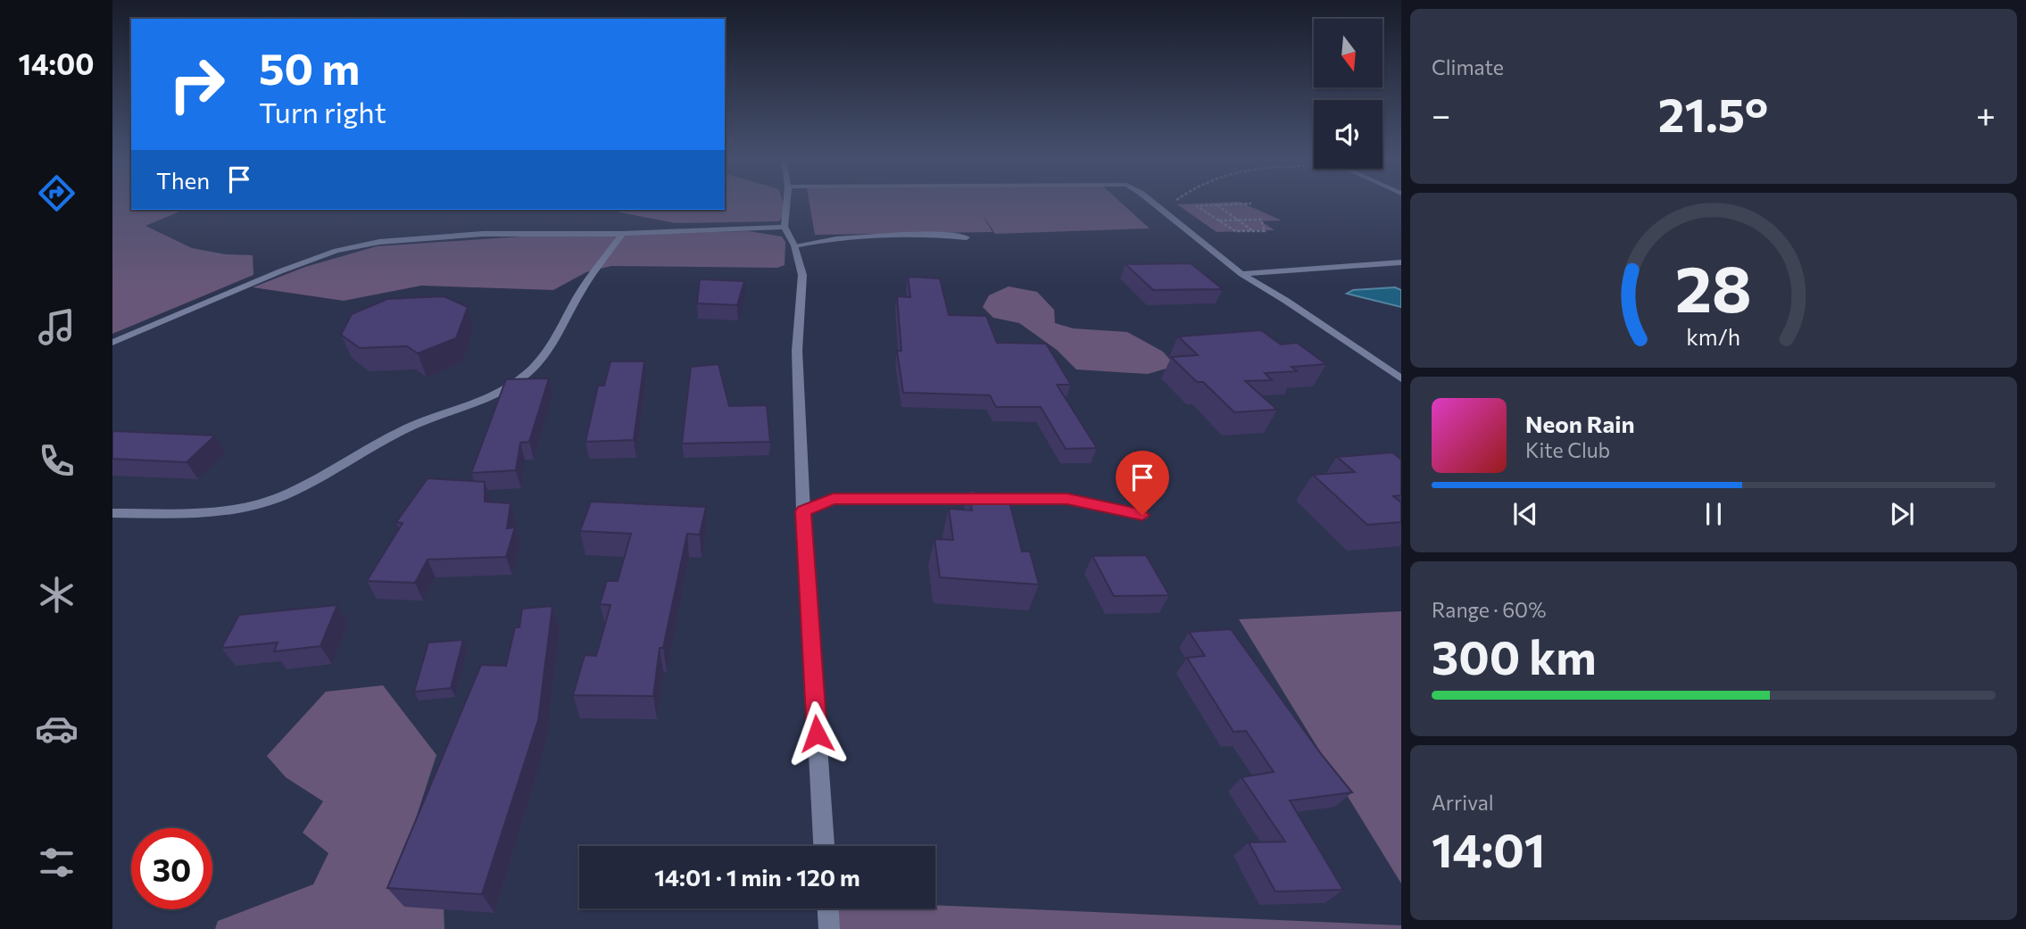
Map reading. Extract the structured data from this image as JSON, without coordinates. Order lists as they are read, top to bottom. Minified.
{"north":"bottom","page":{"tabs":"14:00","tile":["Climate",["Range · 60%","300 km"],["Arrival","14:01"]],"turn":["50 m","Turn right"],"heat":["−","21.5°","+"],"then":"Then","song":["Neon Rain","Kite Club"],"limit":"30","trip":"14:01 · 1 min · 120 m","gauge":["28","km/h"]}}
